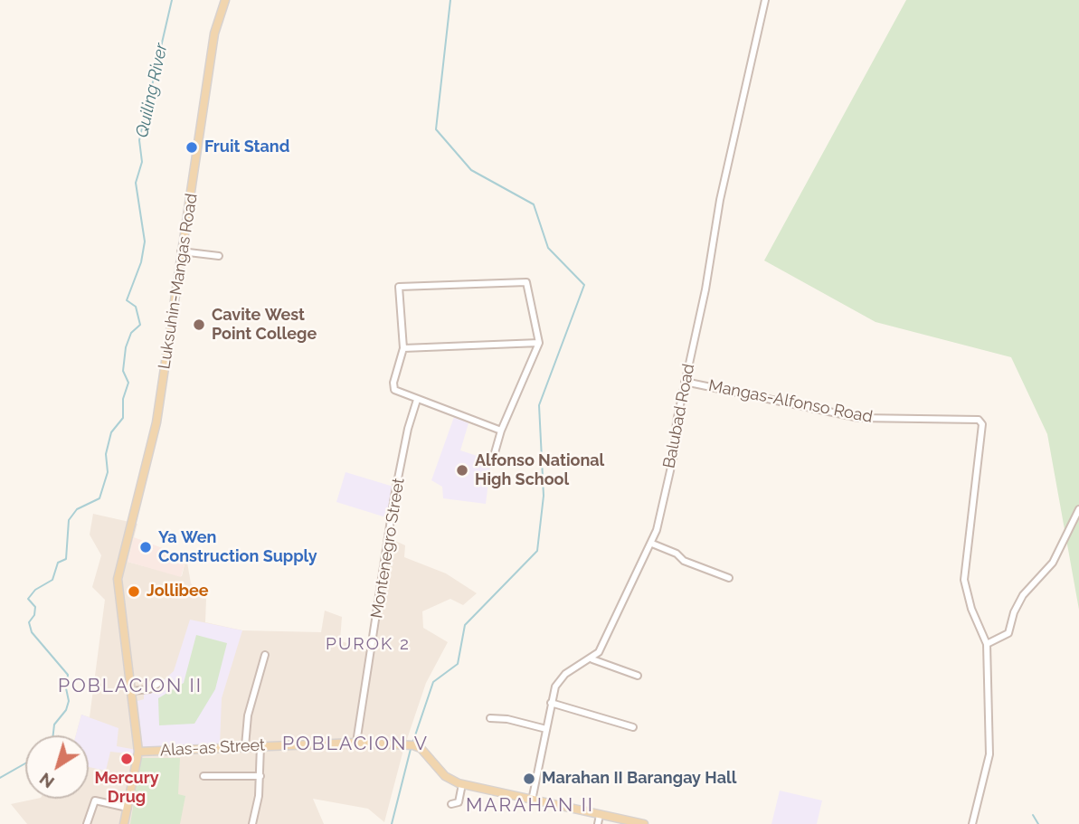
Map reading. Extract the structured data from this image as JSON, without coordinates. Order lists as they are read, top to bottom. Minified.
{"streets":{"main road":["Luksuhin-Mangas Road","Alas-as Street"],"street":["Mangas-Alfonso Road","Balubad Road","Montenegro Street"]},"crossings":[["Luksuhin-Mangas Road","Alas-as Street"],["Mangas-Alfonso Road","Balubad Road"],["Montenegro Street","Alas-as Street"]],"districts":["PUROK 2","POBLACION II","POBLACION V","MARAHAN II"],"water":["Quiling River"],"places":["Fruit Stand","Cavite West Point College","Alfonso National High School","Ya Wen Construction Supply","Jollibee","Mercury Drug","Marahan II Barangay Hall"],"north":"bottom left"}
